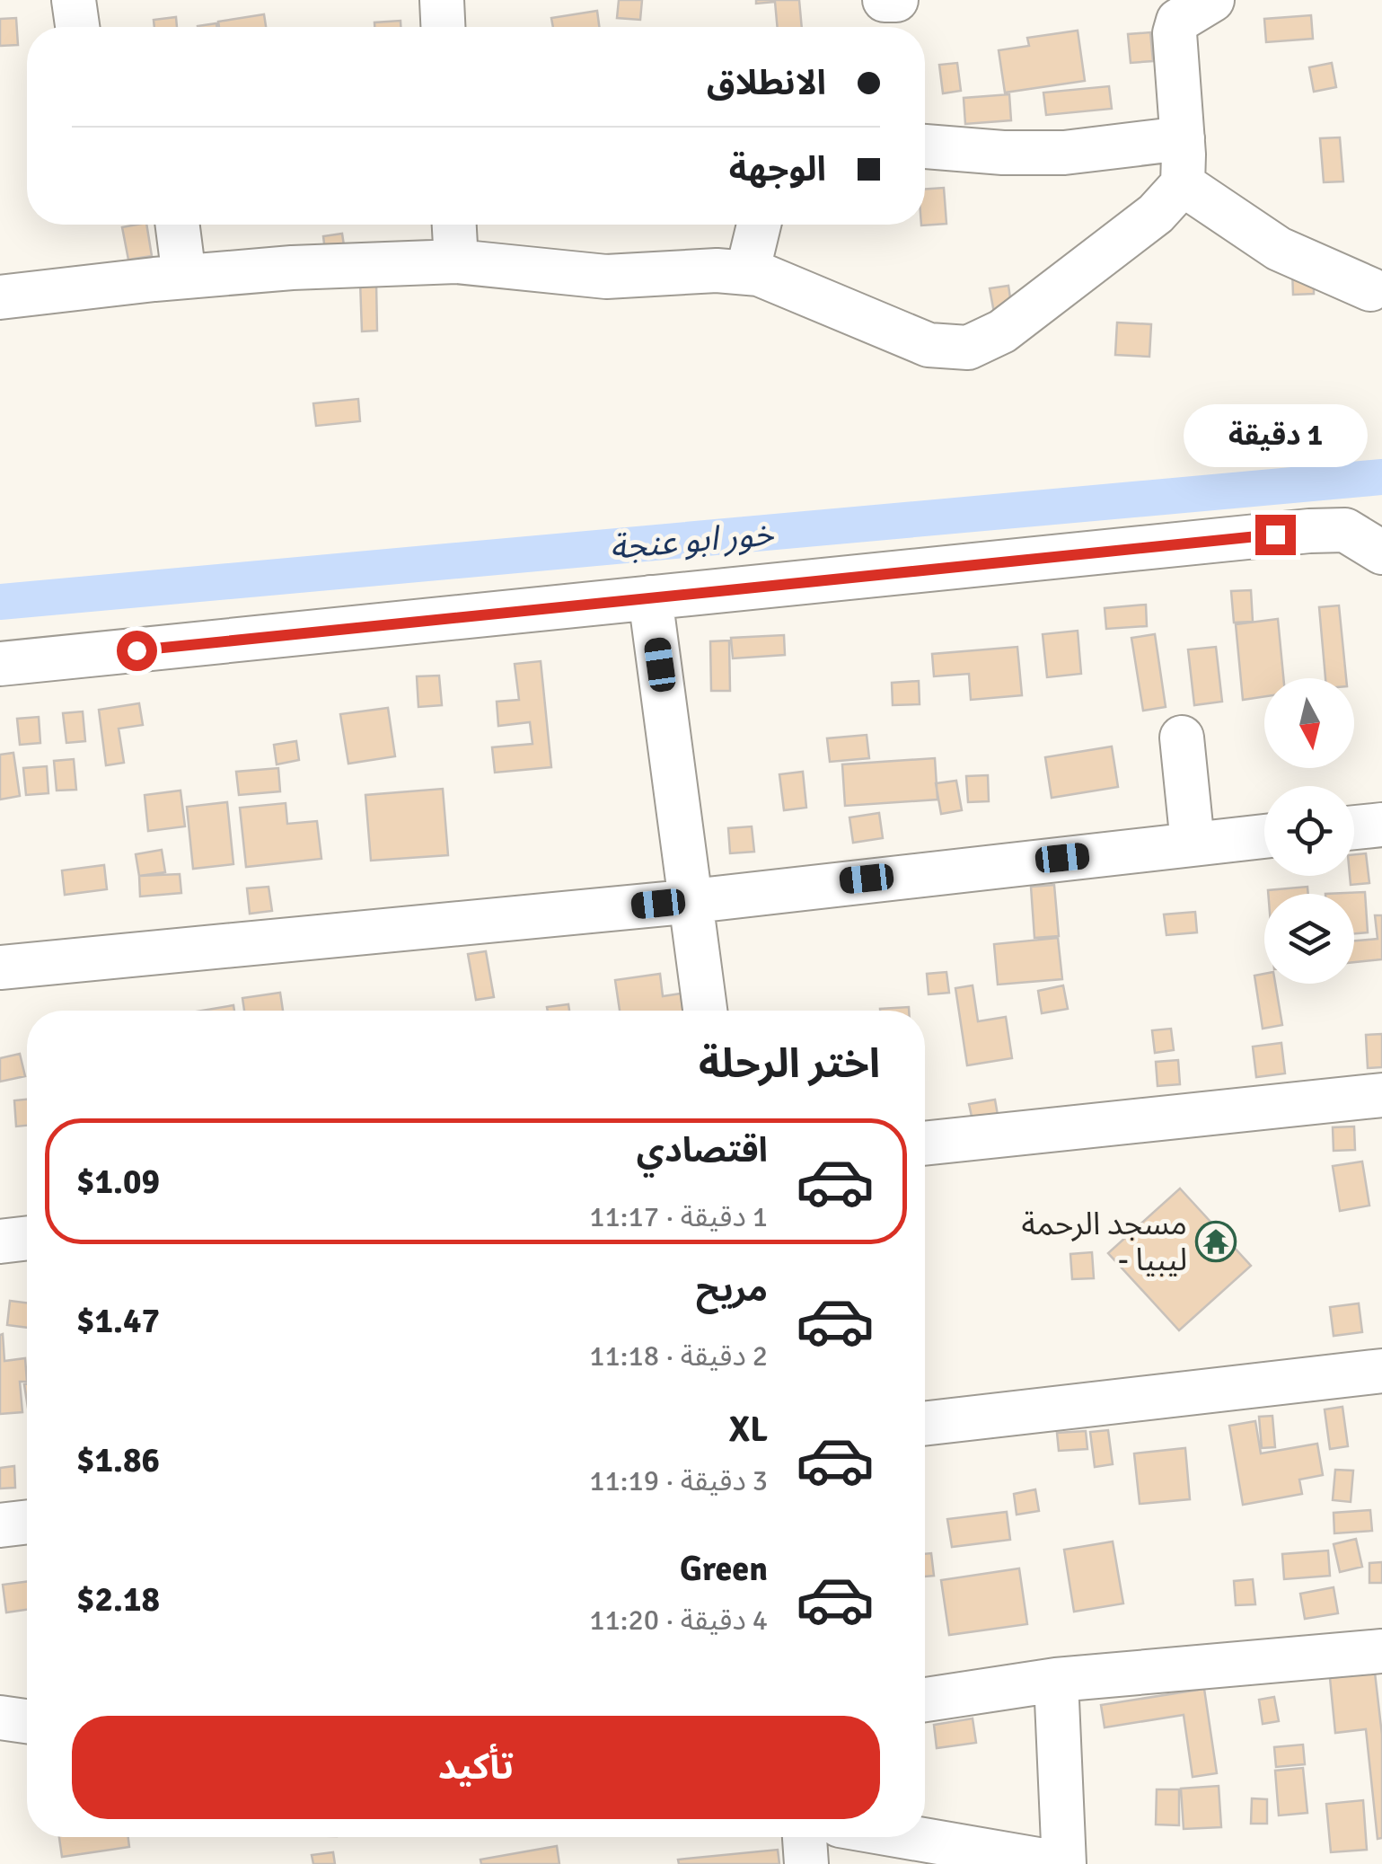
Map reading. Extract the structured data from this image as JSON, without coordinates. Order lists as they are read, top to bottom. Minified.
{"water":["خور ابو عنجة"],"places":{"temple":["مسجد الرحمة - ليبيا"]},"north":"bottom","page":{"banner":["الانطلاق","الوجهة"],"bubble":"1 دقيقة","heading":"اختر الرحلة","list":[{"name":"اقتصادي","note":"1 دقيقة · 11:17","value":"$1.09"},{"name":"مريح","note":"2 دقيقة · 11:18","value":"$1.47"},{"name":"XL","note":"3 دقيقة · 11:19","value":"$1.86"},{"name":"Green","note":"4 دقيقة · 11:20","value":"$2.18"}],"buttons":"تأكيد"}}
